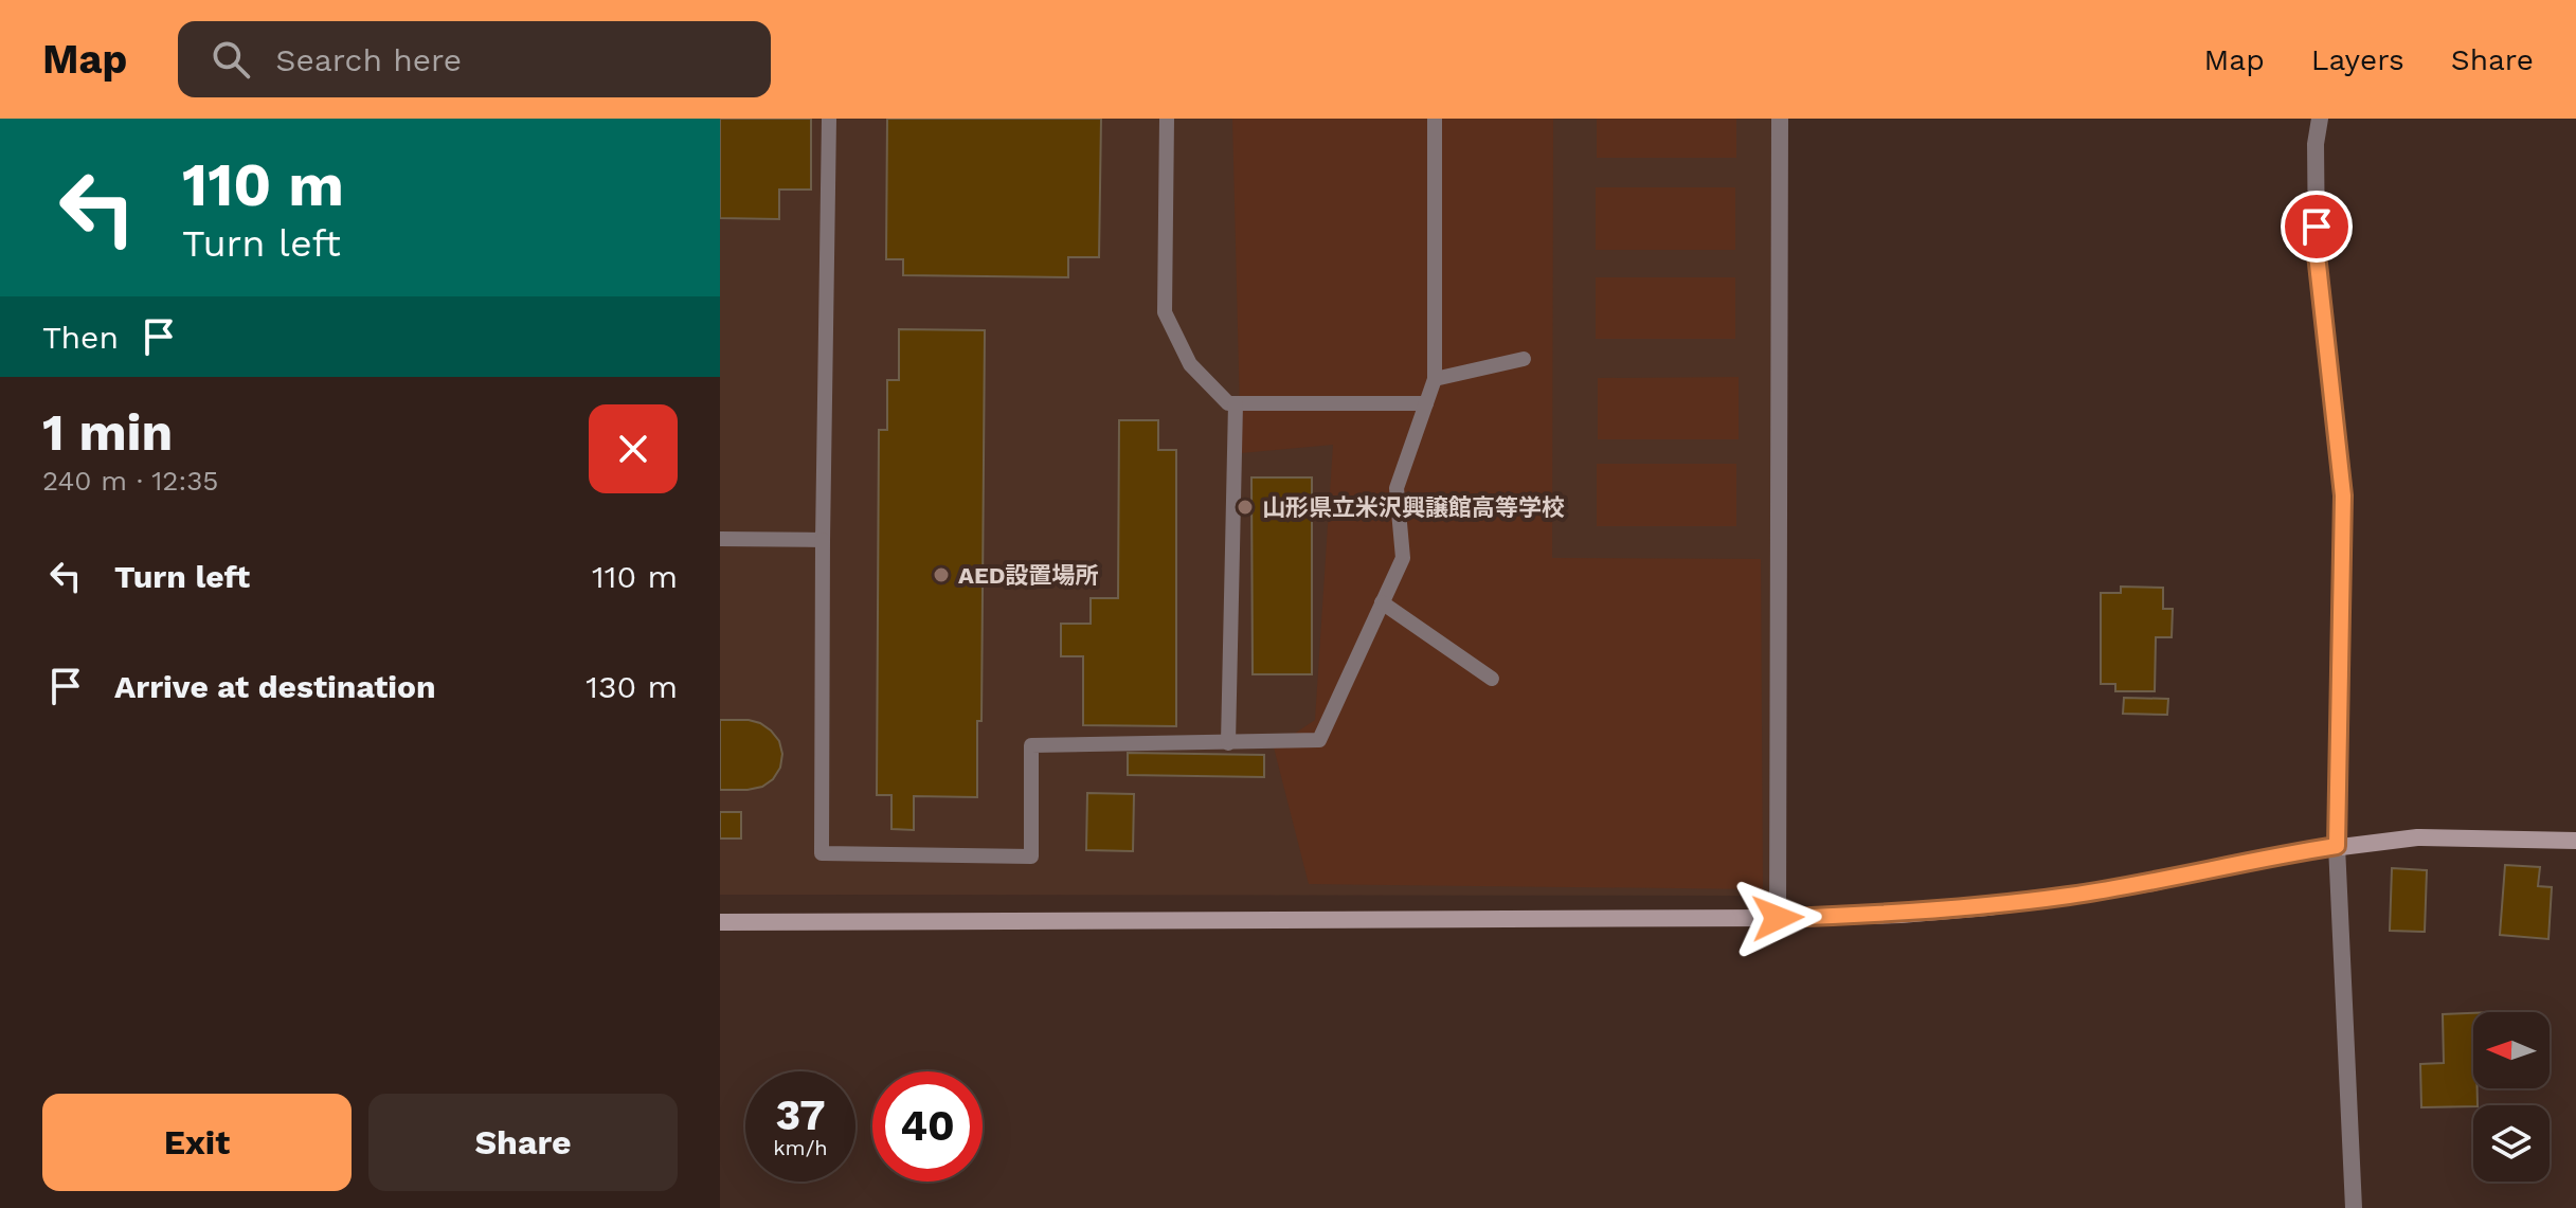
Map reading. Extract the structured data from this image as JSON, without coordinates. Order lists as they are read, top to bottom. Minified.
{"places":["山形県立米沢興譲館高等学校","AED設置場所"],"north":"left","page":{"header":"Map","search":"Search here","nav":["Map","Layers","Share"],"turn":["110 m","Turn left"],"then":"Then","heading":["1 min","240 m · 12:35"],"list":[{"name":"Turn left","value":"110 m"},{"name":"Arrive at destination","value":"130 m"}],"speed":"37 km/h","limit":"40","buttons":["Exit","Share"]}}
